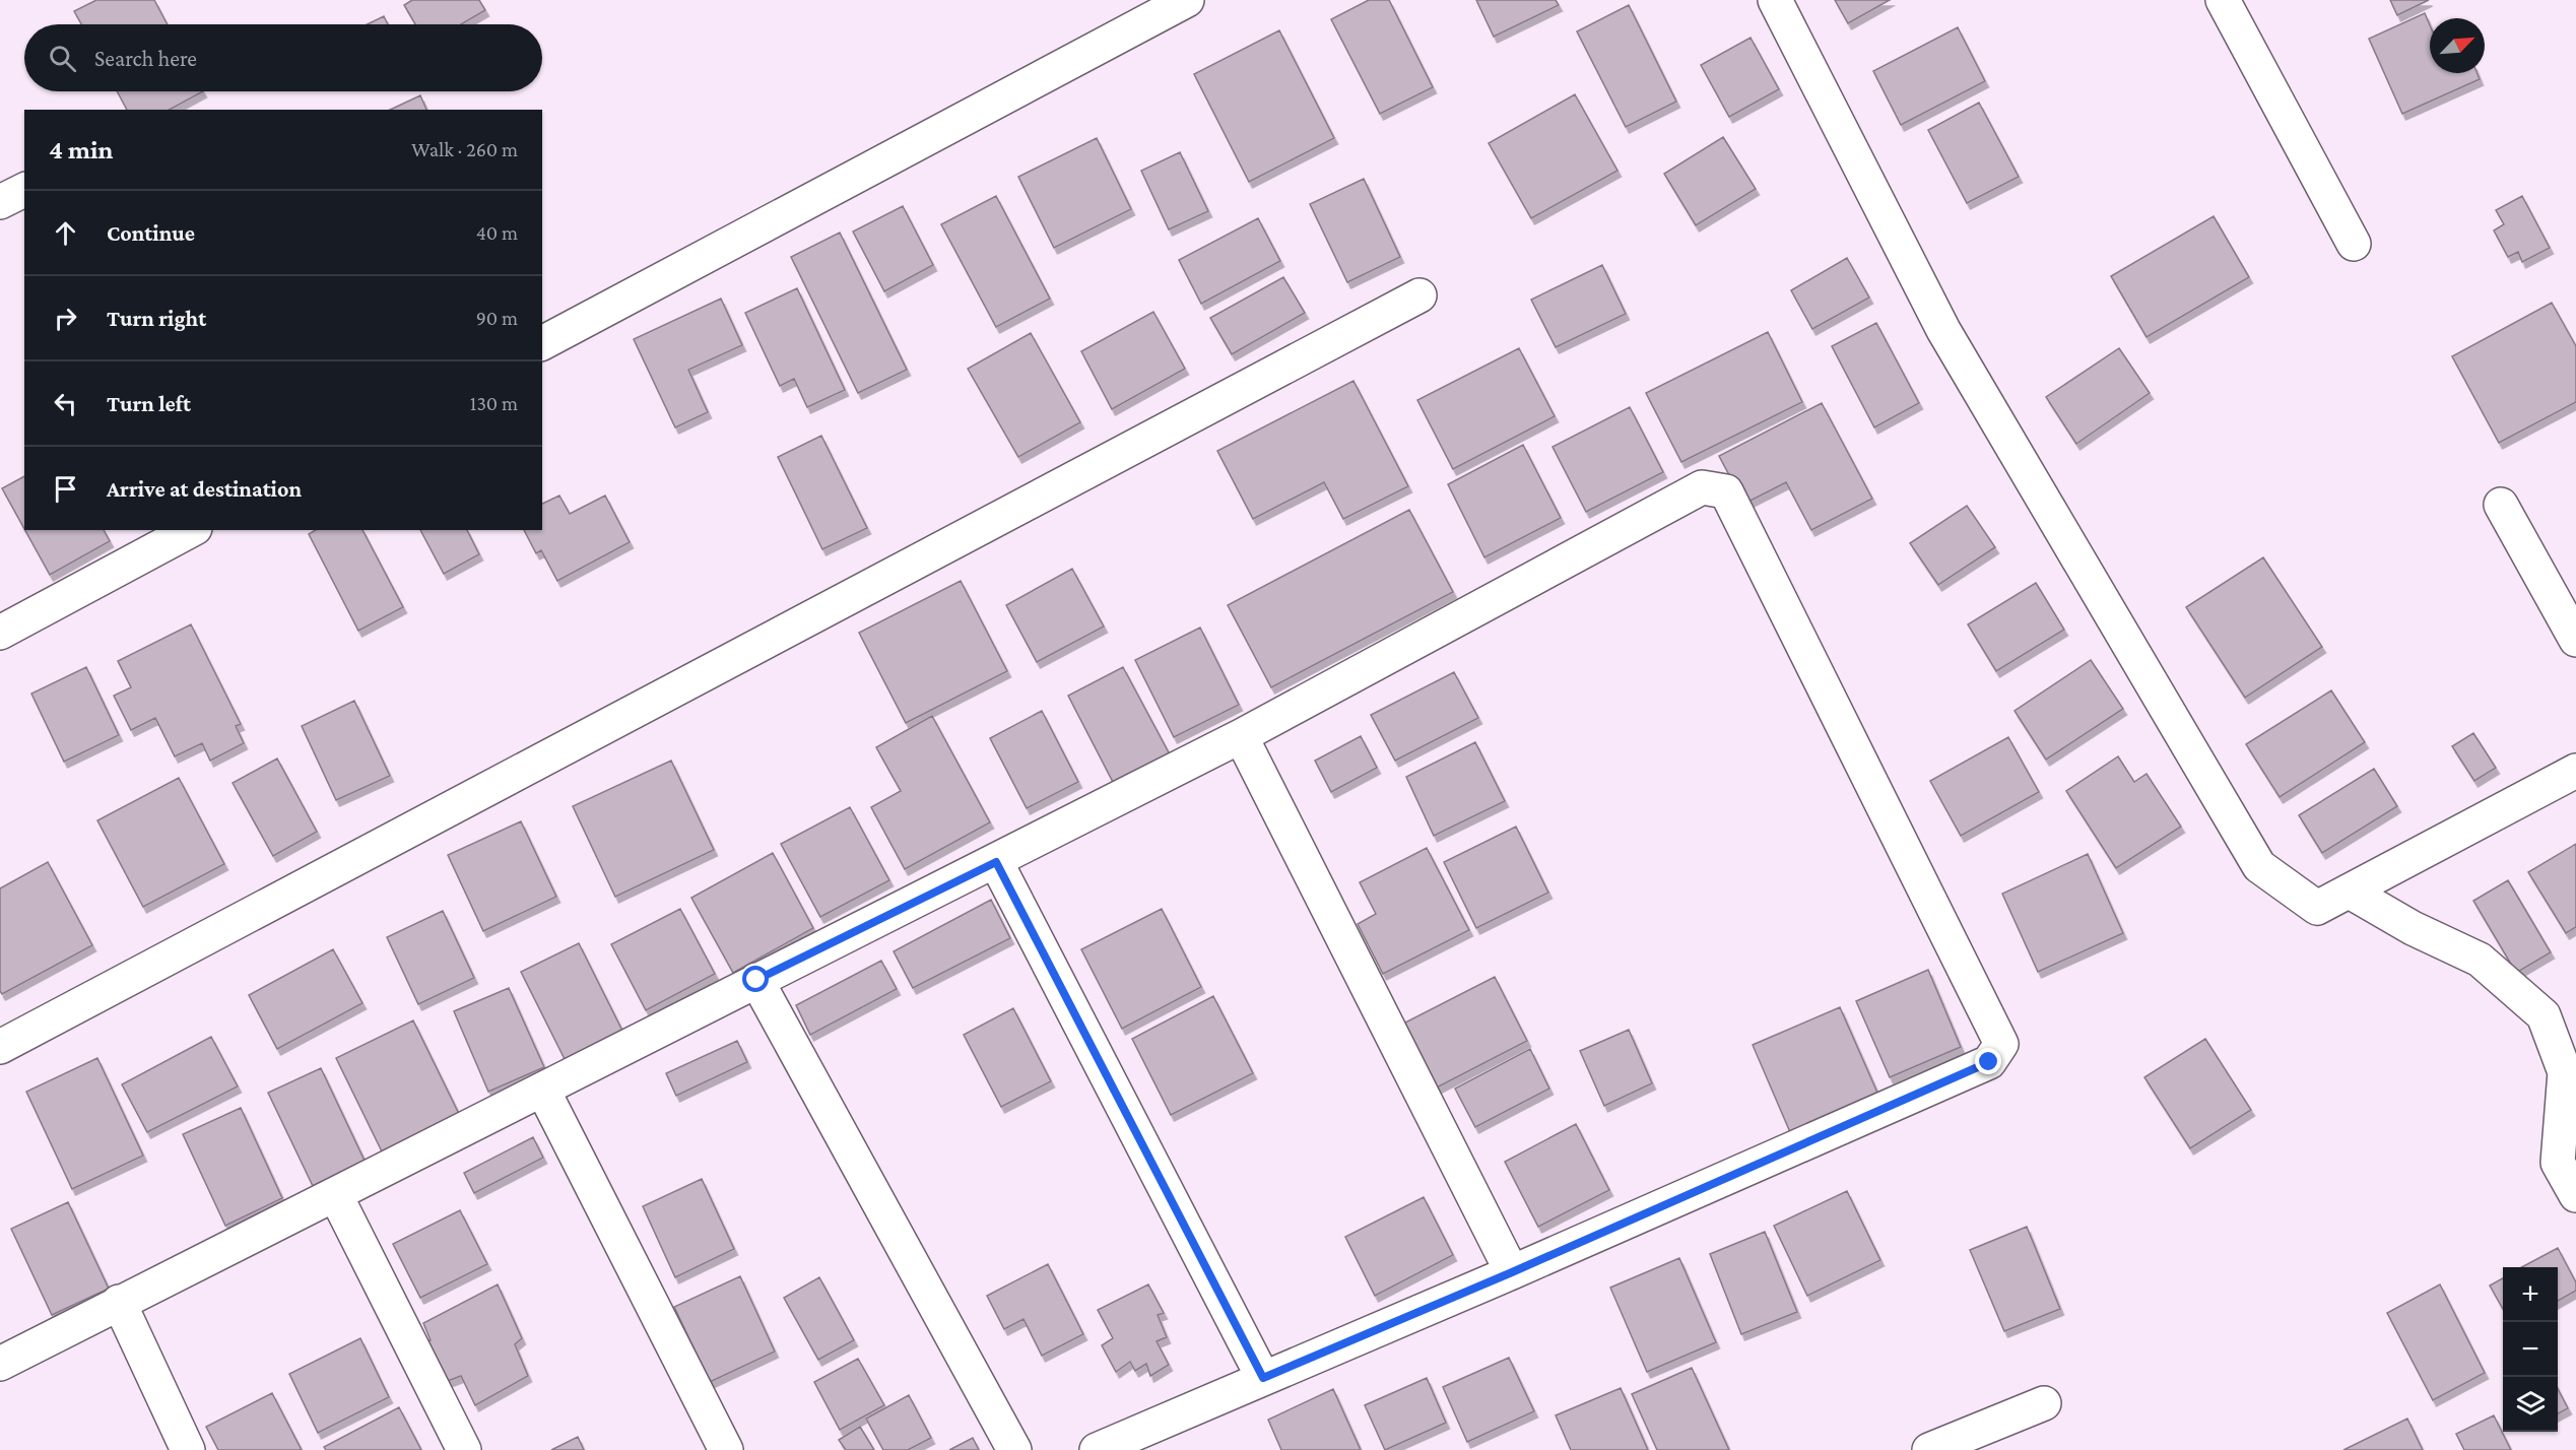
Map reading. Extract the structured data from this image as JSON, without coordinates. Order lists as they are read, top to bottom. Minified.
{"north":"top right","page":{"search":"Search here","heading":["4 min","Walk · 260 m"],"list":[["Continue","40 m"],["Turn right","90 m"],["Turn left","130 m"],"Arrive at destination"],"map_buttons":["+","−"]}}
